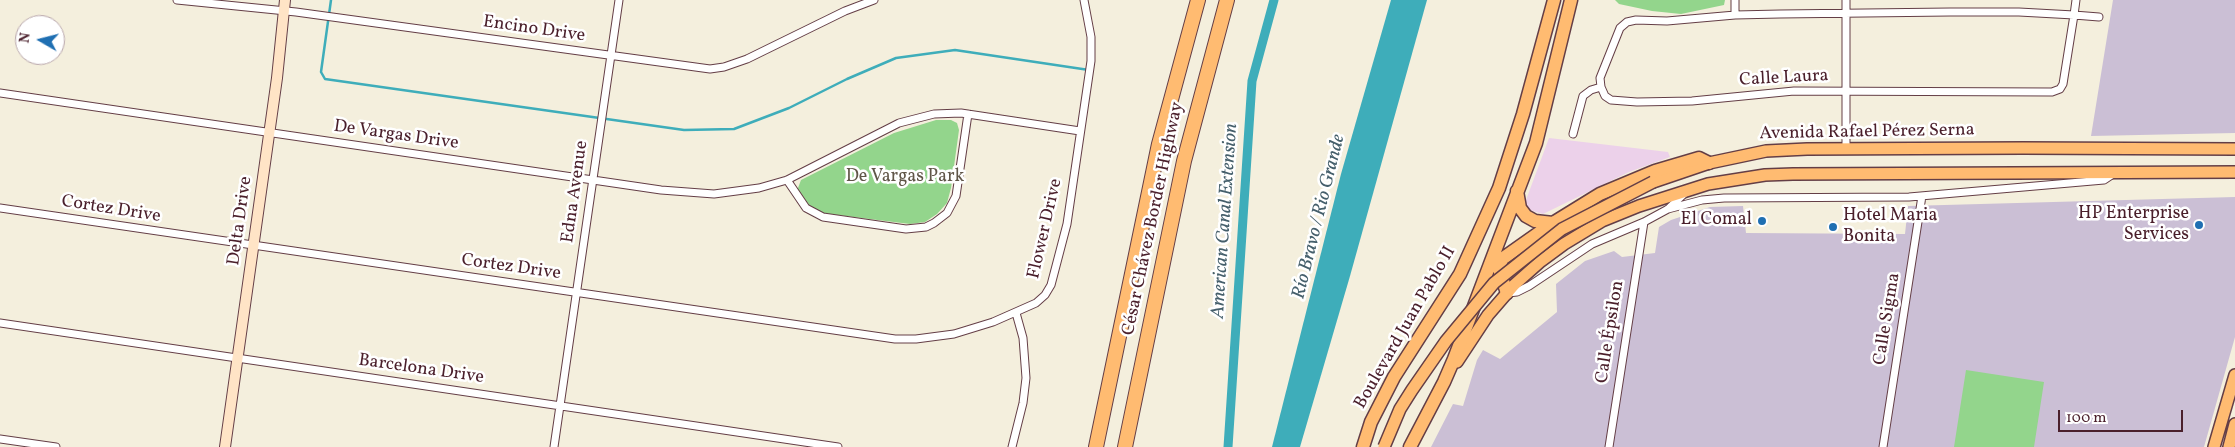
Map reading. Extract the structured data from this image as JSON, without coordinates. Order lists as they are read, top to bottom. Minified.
{"streets":{"highway":["César Chávez Border Highway","Boulevard Juan Pablo II"],"main road":["Avenida Rafael Pérez Serna","Delta Drive"],"street":["Encino Drive","Calle Laura","De Vargas Drive","Edna Avenue","Cortez Drive","Flower Drive","Calle Sigma","Calle Épsilon","Barcelona Drive"]},"crossings":[["Encino Drive","Edna Avenue"],["Encino Drive","Delta Drive"],["De Vargas Drive","Edna Avenue"],["De Vargas Drive","Delta Drive"],["De Vargas Drive","Flower Drive"],["Edna Avenue","Cortez Drive"],["Edna Avenue","Barcelona Drive"],["Cortez Drive","Delta Drive"],["Cortez Drive","Flower Drive"],["Delta Drive","Barcelona Drive"]],"water":["Río Bravo / Rio Grande","American Canal Extension"],"parks":["De Vargas Park"],"places":["El Comal","HP Enterprise Services","Hotel Maria Bonita"],"scale_bar":"100 m","north":"left"}
